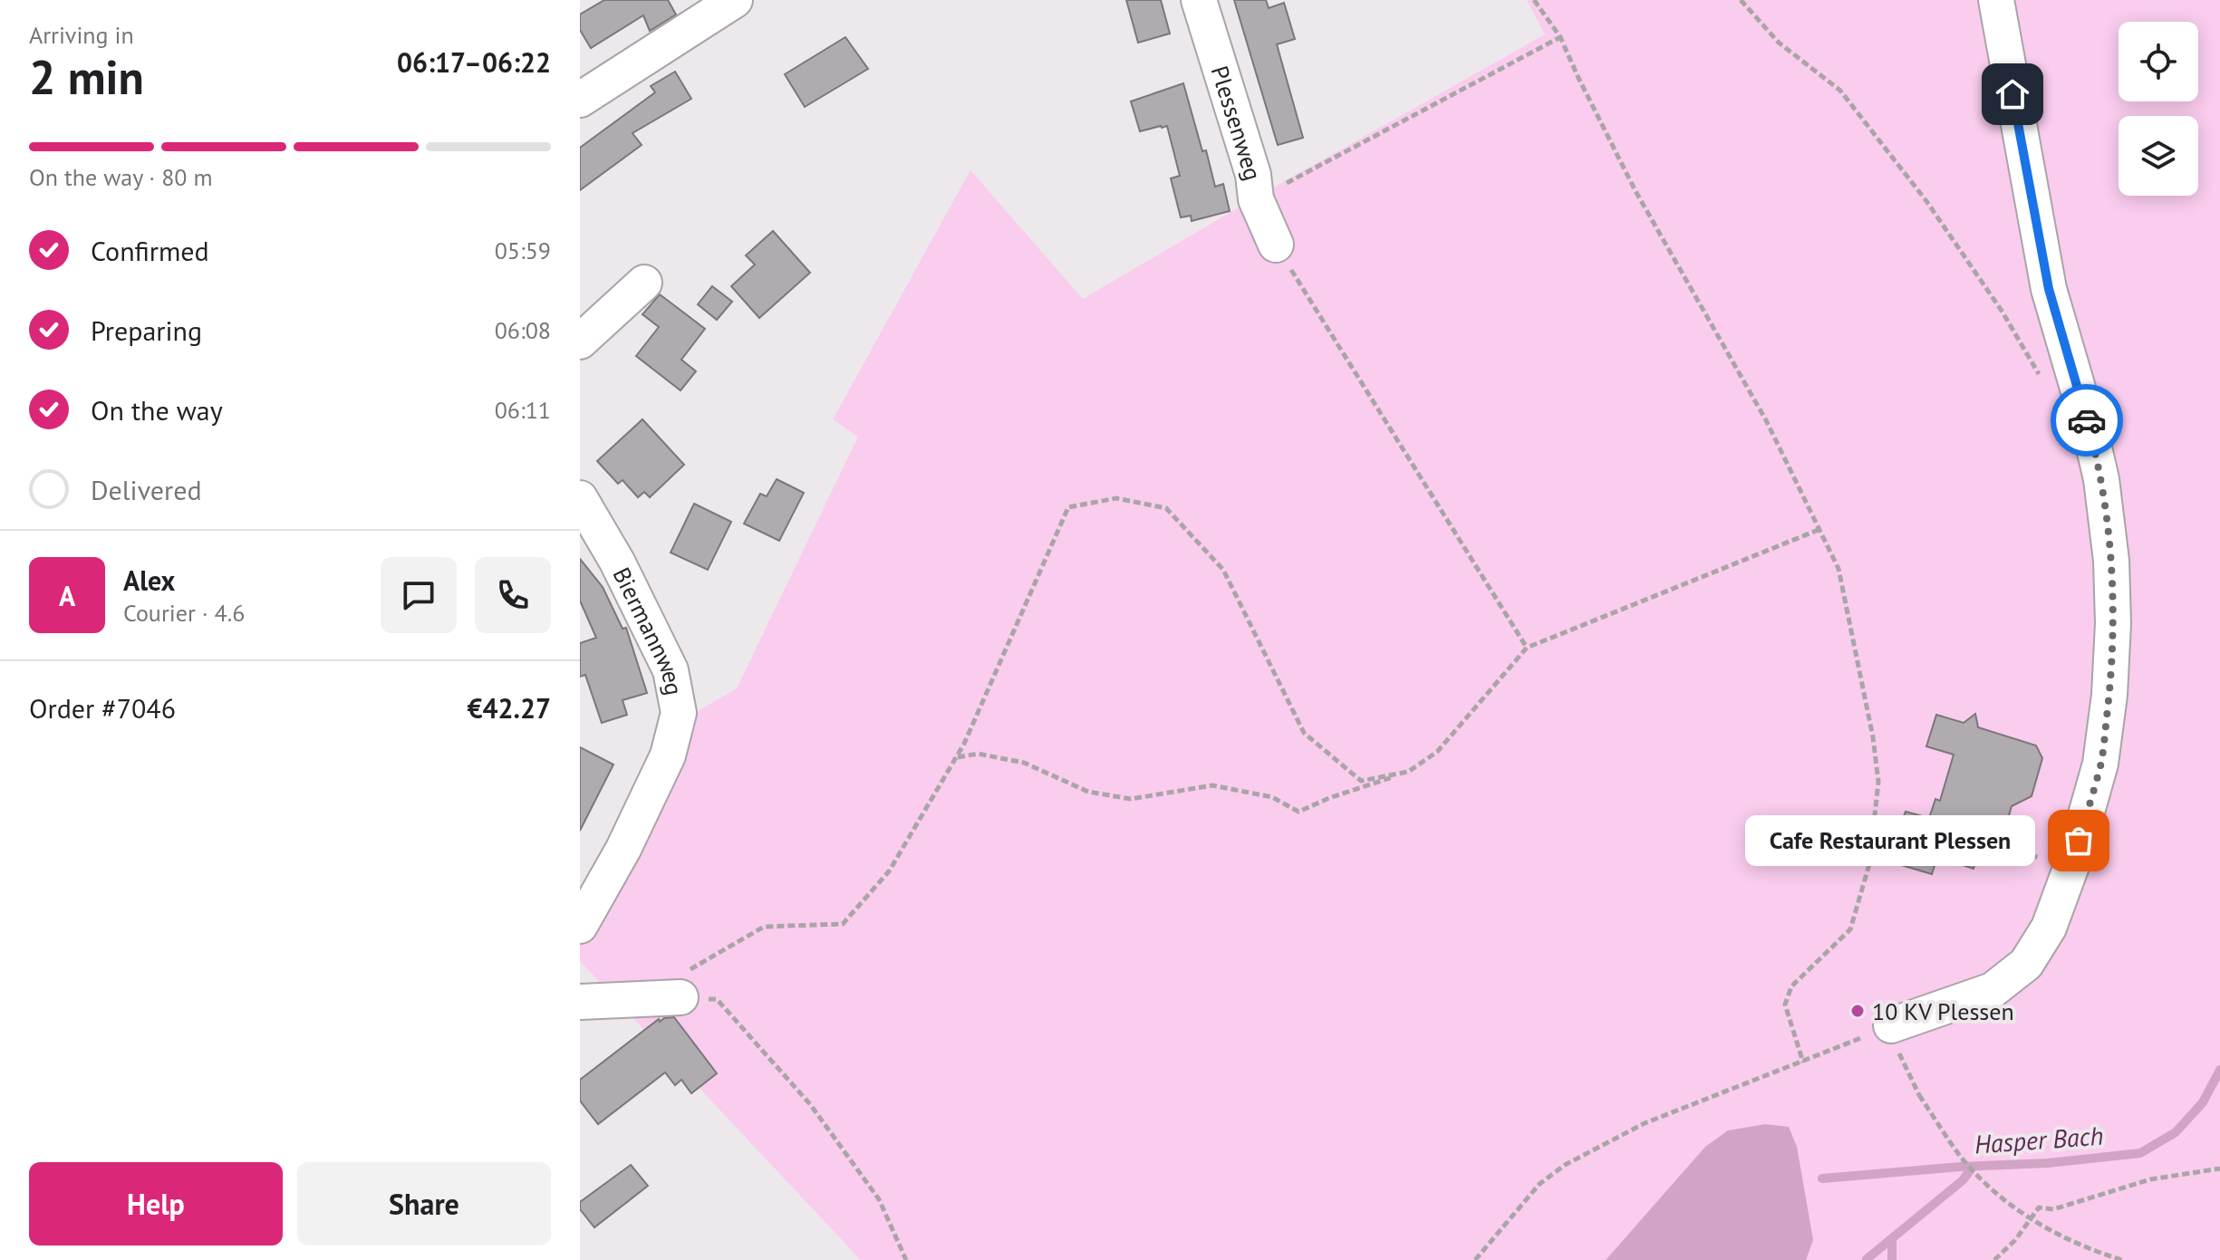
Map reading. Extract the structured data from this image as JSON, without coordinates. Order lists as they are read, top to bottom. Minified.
{"streets":{"street":["Plessenweg","Biermannweg"]},"water":["Hasper Bach"],"places":["Cafe Restaurant Plessen","10 KV Plessen"],"page":{"heading":["2 min","Arriving in","06:17–06:22"],"panel":["Alex","Courier · 4.6","Order #7046","€42.27"],"bar":"On the way · 80 m","list":[["Confirmed","05:59"],["Preparing","06:08"],["On the way","06:11"],"Delivered"],"round":"A","bubble":"Cafe Restaurant Plessen","buttons":["Help","Share"]}}
